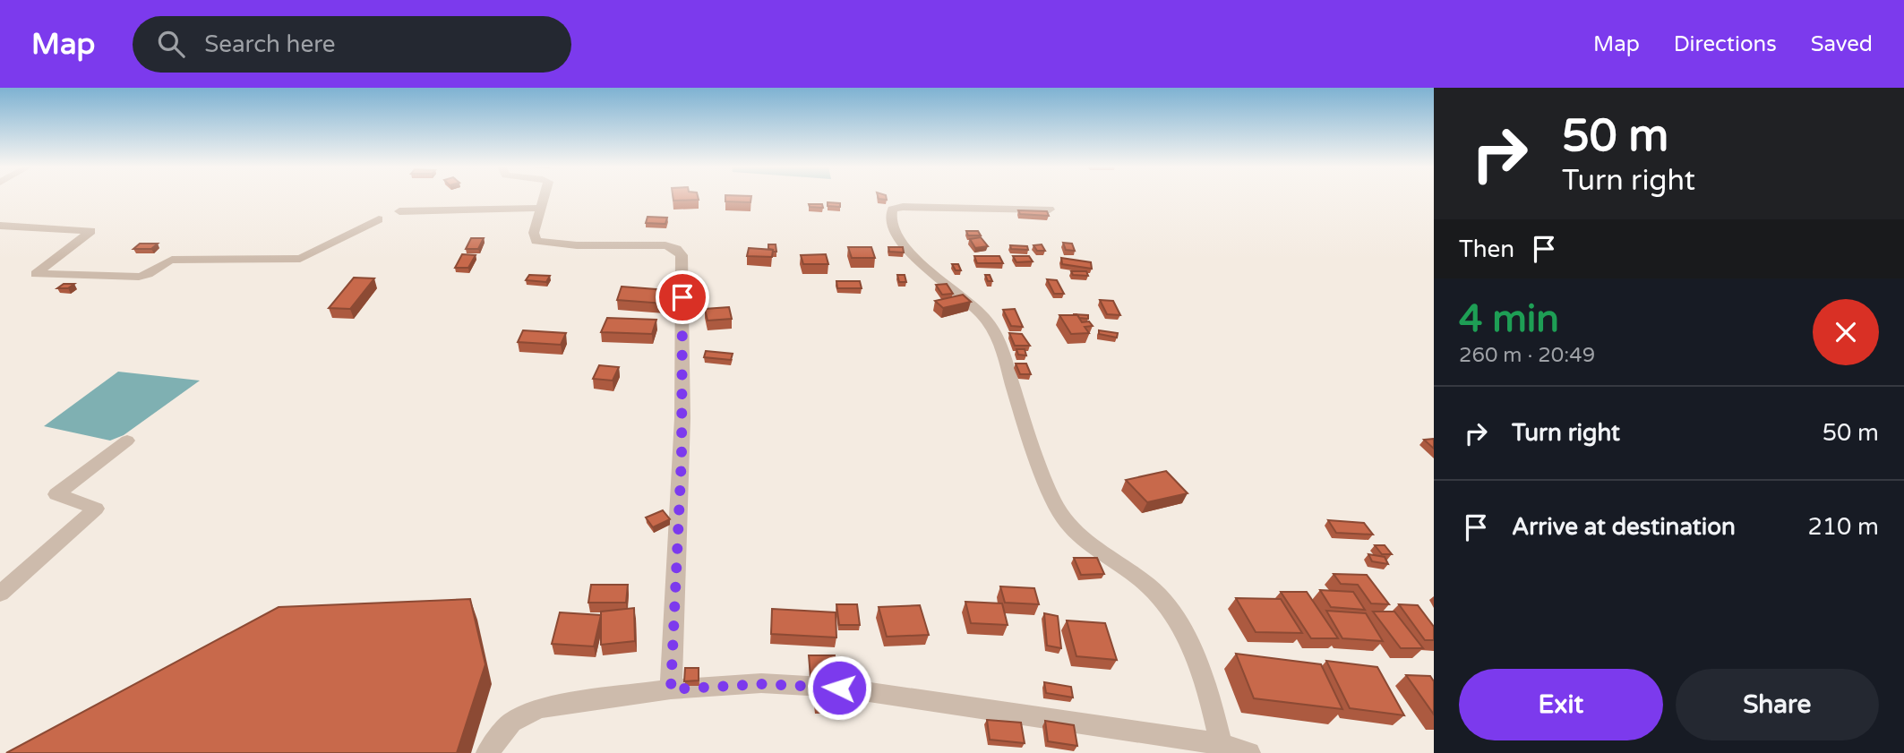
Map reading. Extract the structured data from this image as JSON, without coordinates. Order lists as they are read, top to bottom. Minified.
{"page":{"header":"Map","search":"Search here","nav":["Map","Directions","Saved"],"turn":["50 m","Turn right"],"then":"Then","heading":["4 min","260 m · 20:49"],"list":[{"name":"Turn right","value":"50 m"},{"name":"Arrive at destination","value":"210 m"}],"buttons":["Exit","Share"]}}
